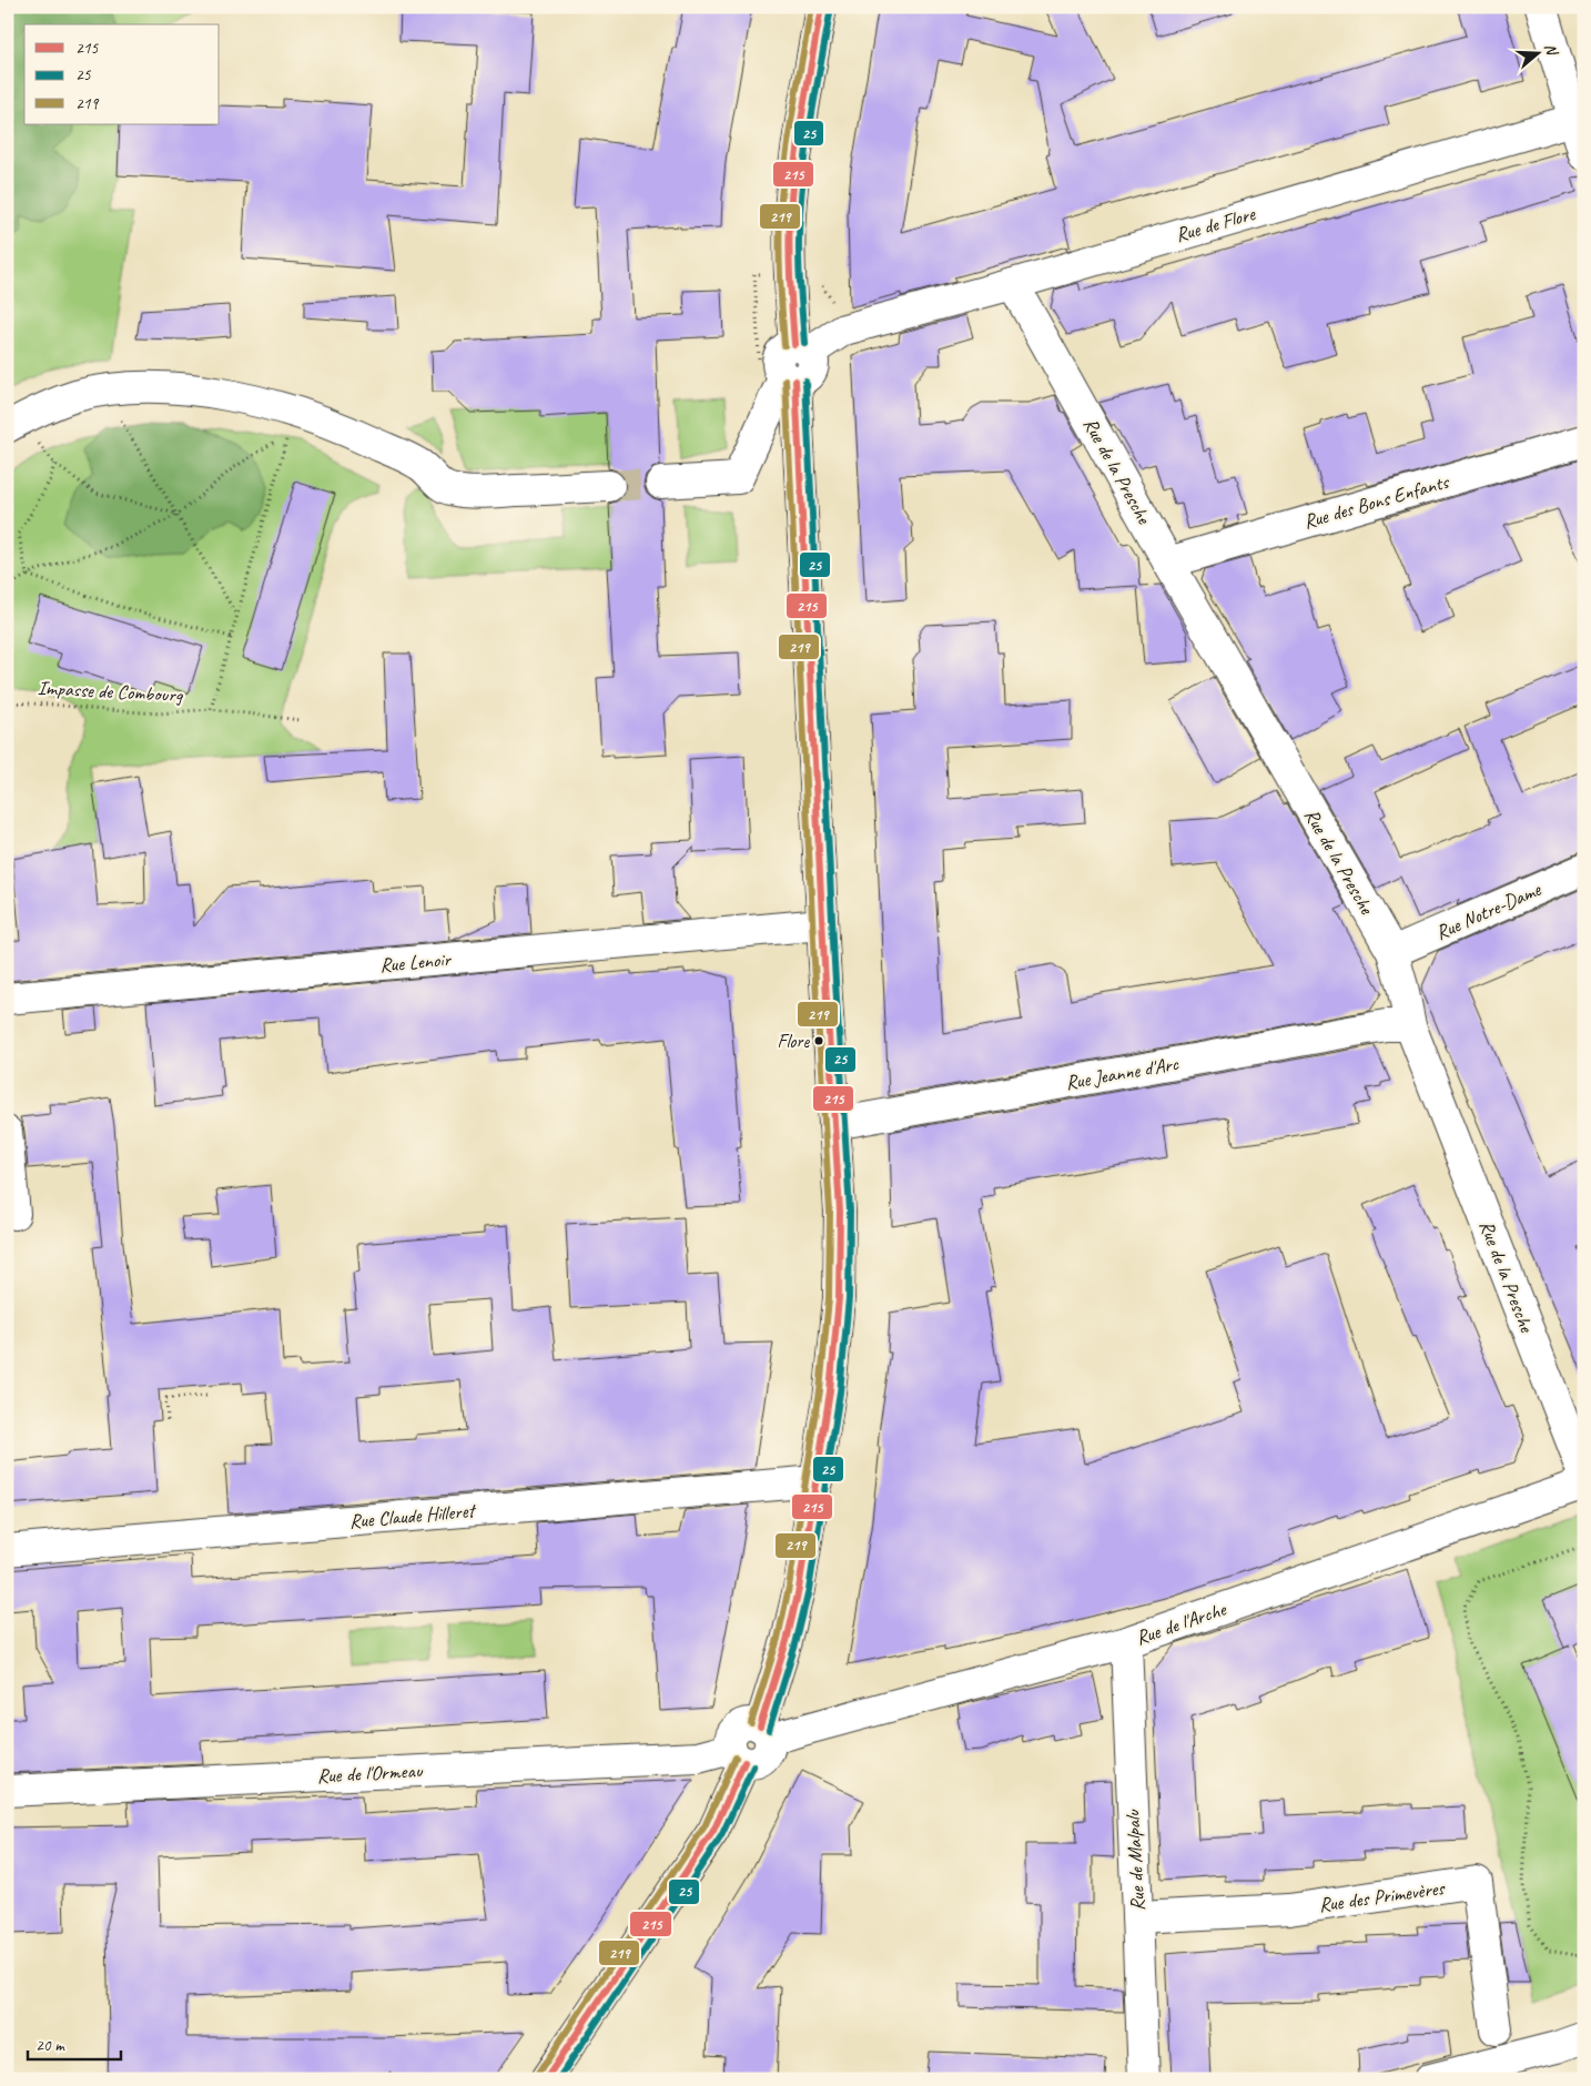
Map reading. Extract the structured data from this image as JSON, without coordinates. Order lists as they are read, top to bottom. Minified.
{"streets":{"street":["Rue de Flore","Rue de la Presche","Rue des Bons Enfants","Rue Notre-Dame","Rue Lenoir","Rue Jeanne d'Arc","Rue Claude Hilleret","Rue de l'Arche","Rue de l'Ormeau","Rue de Malpalu","Rue des Primevères"],"path":["Impasse de Combourg"]},"crossings":[["Rue de Flore","Rue de la Presche"],["Rue de la Presche","Rue des Bons Enfants"],["Rue de la Presche","Rue Notre-Dame"],["Rue de la Presche","Rue Jeanne d'Arc"],["Rue de l'Arche","Rue de l'Ormeau"],["Rue de l'Arche","Rue de Malpalu"],["Rue de Malpalu","Rue des Primevères"]],"places":["Flore"],"lines":["transit line 215","transit line 219","transit line 25"],"legend":["215","25","219"],"scale_bar":"20 m","north":"right"}
